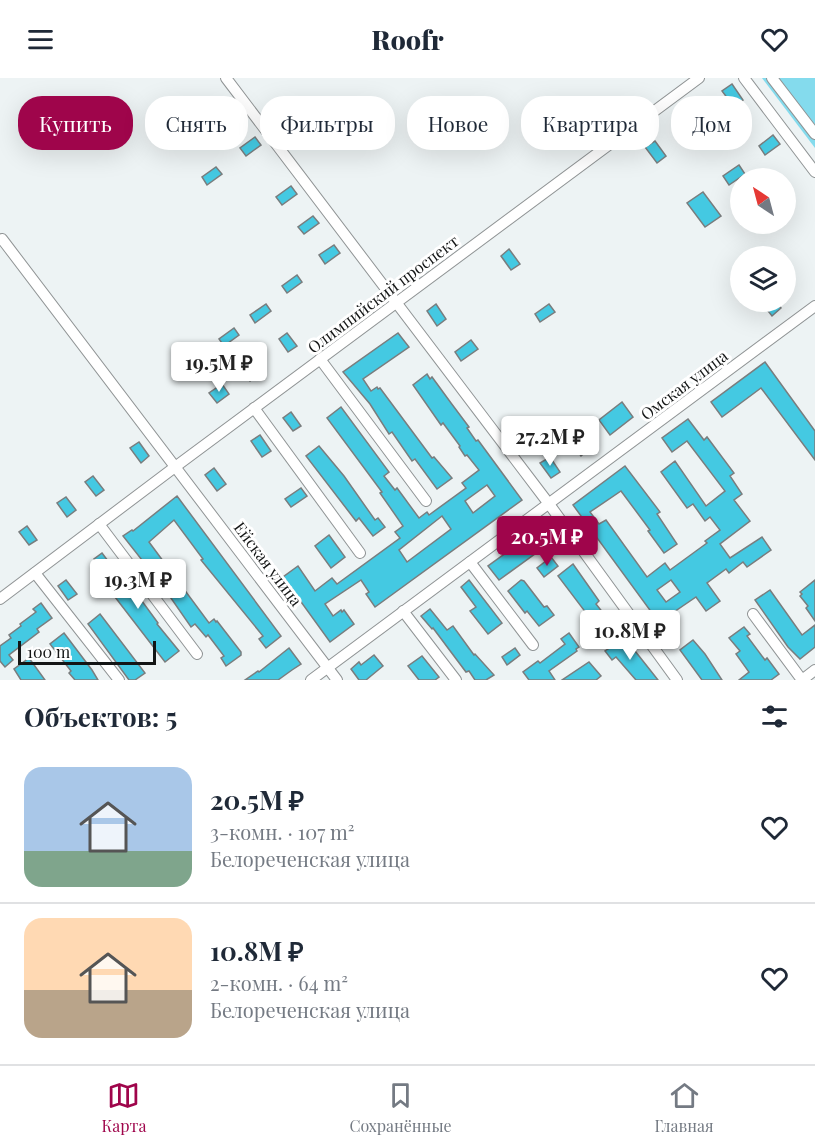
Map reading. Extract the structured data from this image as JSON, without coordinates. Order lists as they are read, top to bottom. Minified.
{"streets":{"street":["Олимпийский проспект","Омская улица","Ейская улица"]},"crossings":[["Олимпийский проспект","Ейская улица"],["Омская улица","Ейская улица"]],"scale_bar":"100 m","north":"top left","page":{"header":"Roofr","chip":["Купить","Снять","Фильтры","Новое","Квартира","Дом"],"price":["19.5M ₽","27.2M ₽","20.5M ₽","19.3M ₽","10.8M ₽"],"scale":"100 m","heading":"Объектов: 5","list":[{"name":"20.5M ₽","note":"3-комн. · 107 m² · Белореченская улица"},{"name":"10.8M ₽","note":"2-комн. · 64 m² · Белореченская улица"}],"tabs":["Карта","Сохранённые","Главная"]}}
